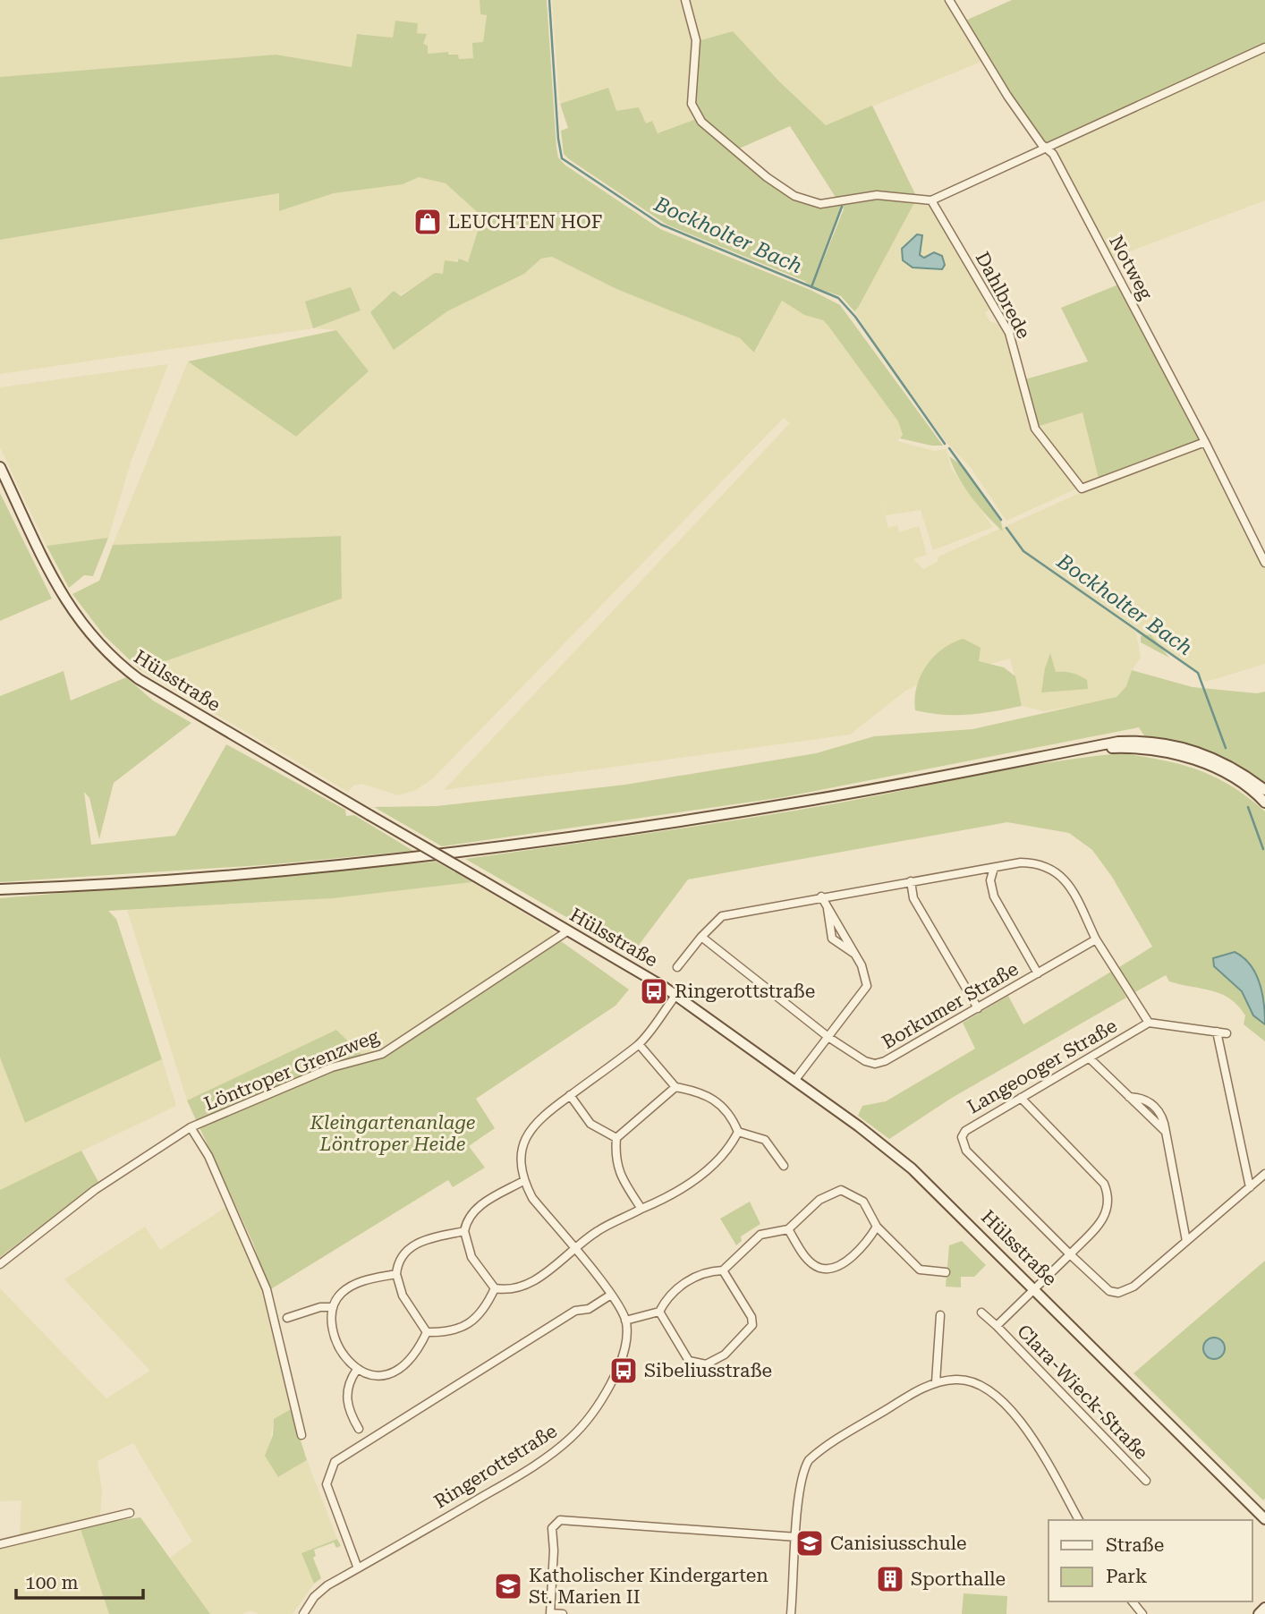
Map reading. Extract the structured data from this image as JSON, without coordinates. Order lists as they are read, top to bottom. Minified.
{"streets":{"street":["Notweg","Dahlbrede","Hülsstraße","Borkumer Straße","Langeooger Straße","Löntroper Grenzweg","Clara-Wieck-Straße","Ringerottstraße"]},"crossings":[["Notweg","Dahlbrede"],["Hülsstraße","Löntroper Grenzweg"],["Hülsstraße","Clara-Wieck-Straße"]],"water":["Bockholter Bach"],"parks":["Kleingartenanlage Löntroper Heide"],"places":{"shop":["LEUCHTEN HOF"],"bus stop":["Ringerottstraße","Sibeliusstraße"],"school or university":["Canisiusschule","Katholischer Kindergarten St. Marien II"],"building":["Sporthalle"]},"legend":["Straße","Park"],"scale_bar":"100 m"}
